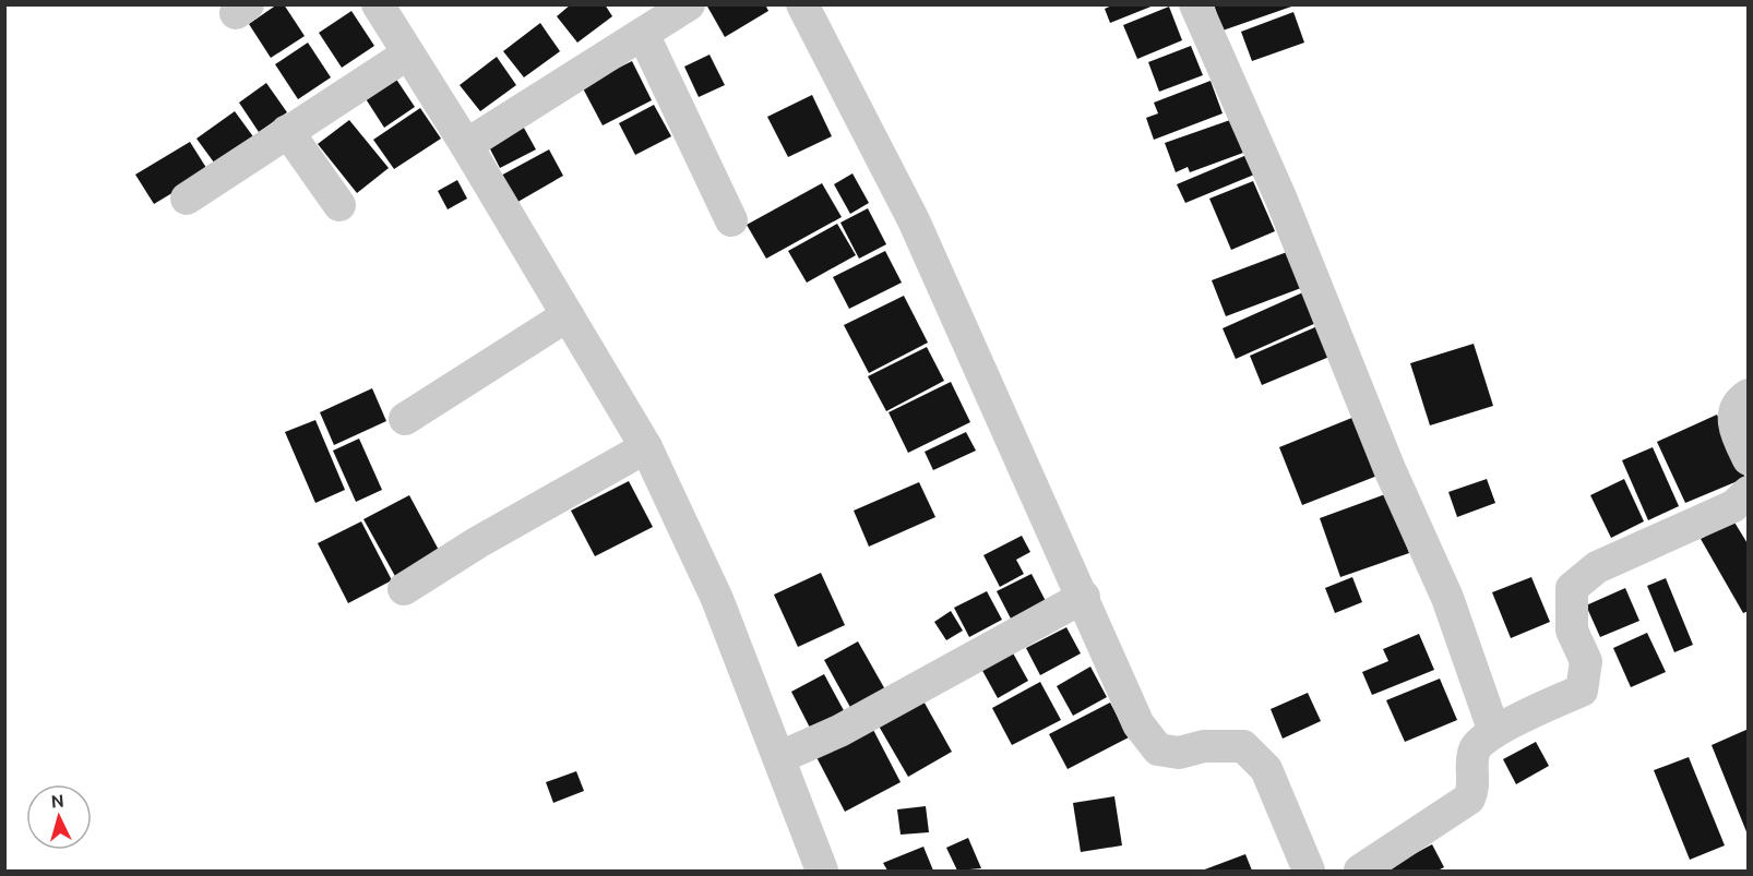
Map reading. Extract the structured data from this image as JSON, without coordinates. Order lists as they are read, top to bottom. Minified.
{"north":"top"}
